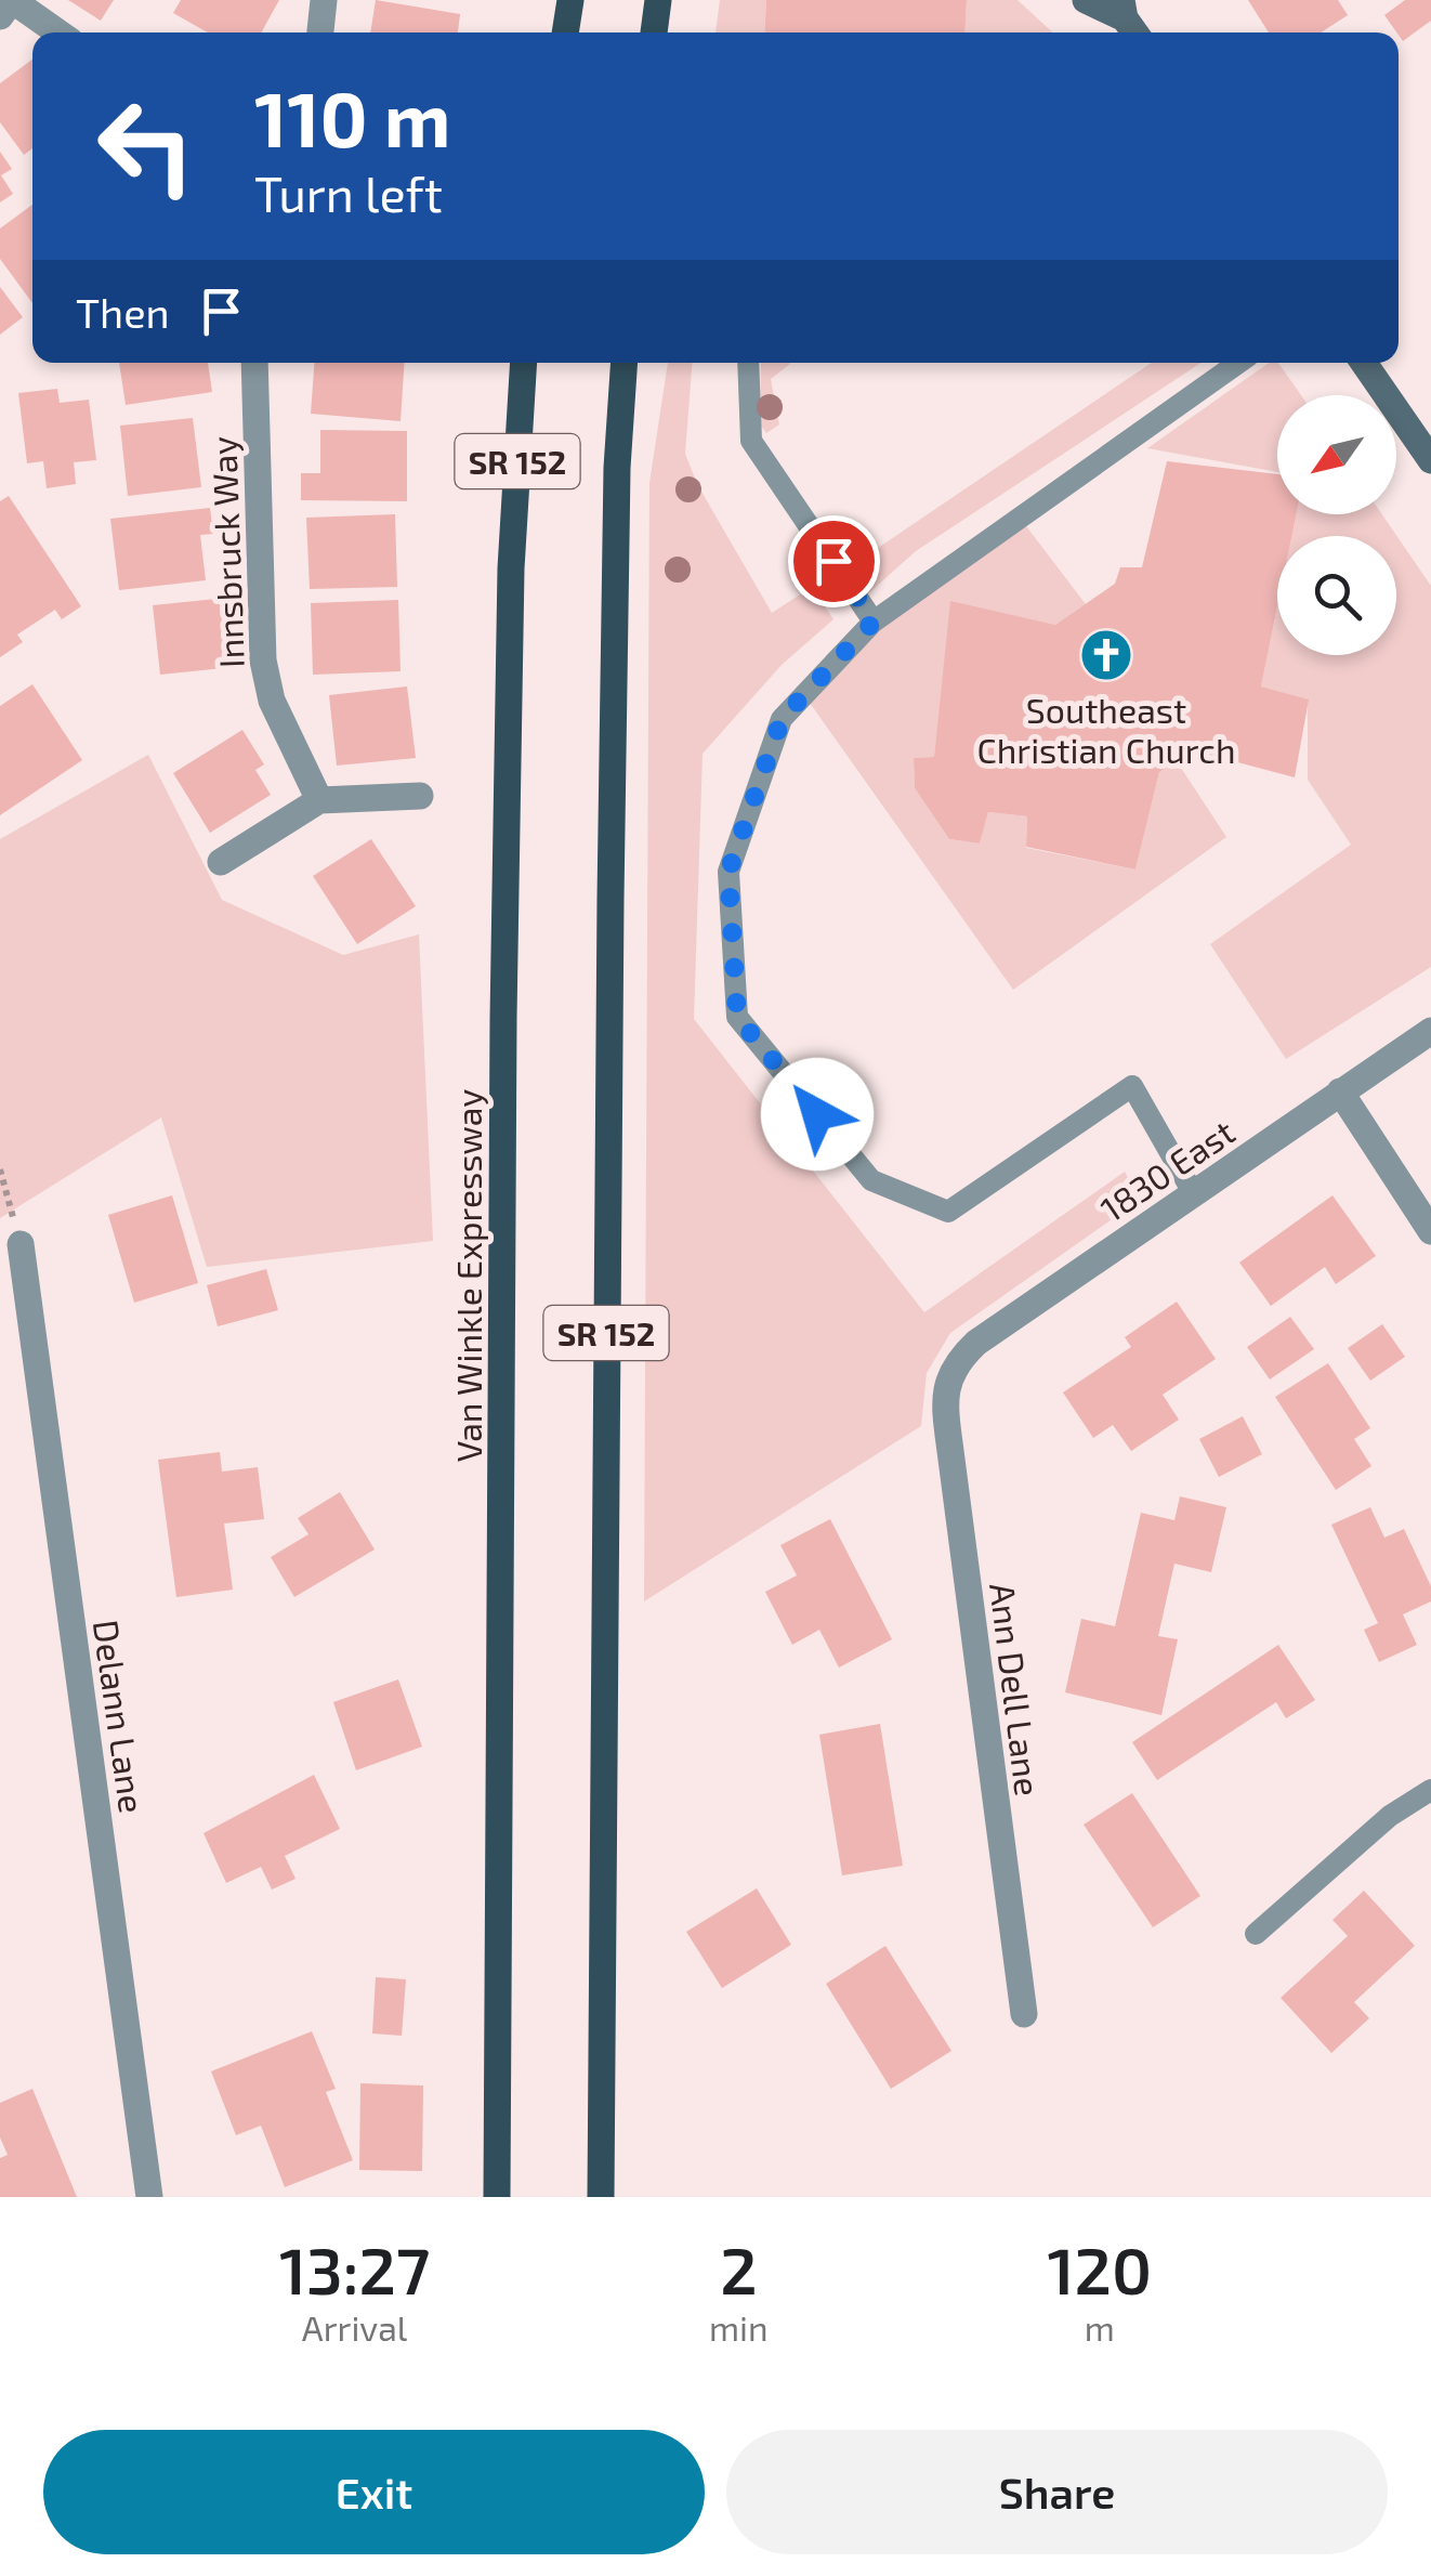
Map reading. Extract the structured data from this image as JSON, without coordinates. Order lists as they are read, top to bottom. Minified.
{"streets":{"main road":["SR 152","Van Winkle Expressway"],"street":["Innsbruck Way","1830 East","Ann Dell Lane","Delann Lane"]},"crossings":[["1830 East","Ann Dell Lane"]],"places":{"church":["Southeast Christian Church"]},"north":"bottom left","page":{"turn":["110 m","Turn left"],"then":"Then","eta":["13:27","Arrival","2","min","120","m"],"buttons":["Exit","Share"]}}
